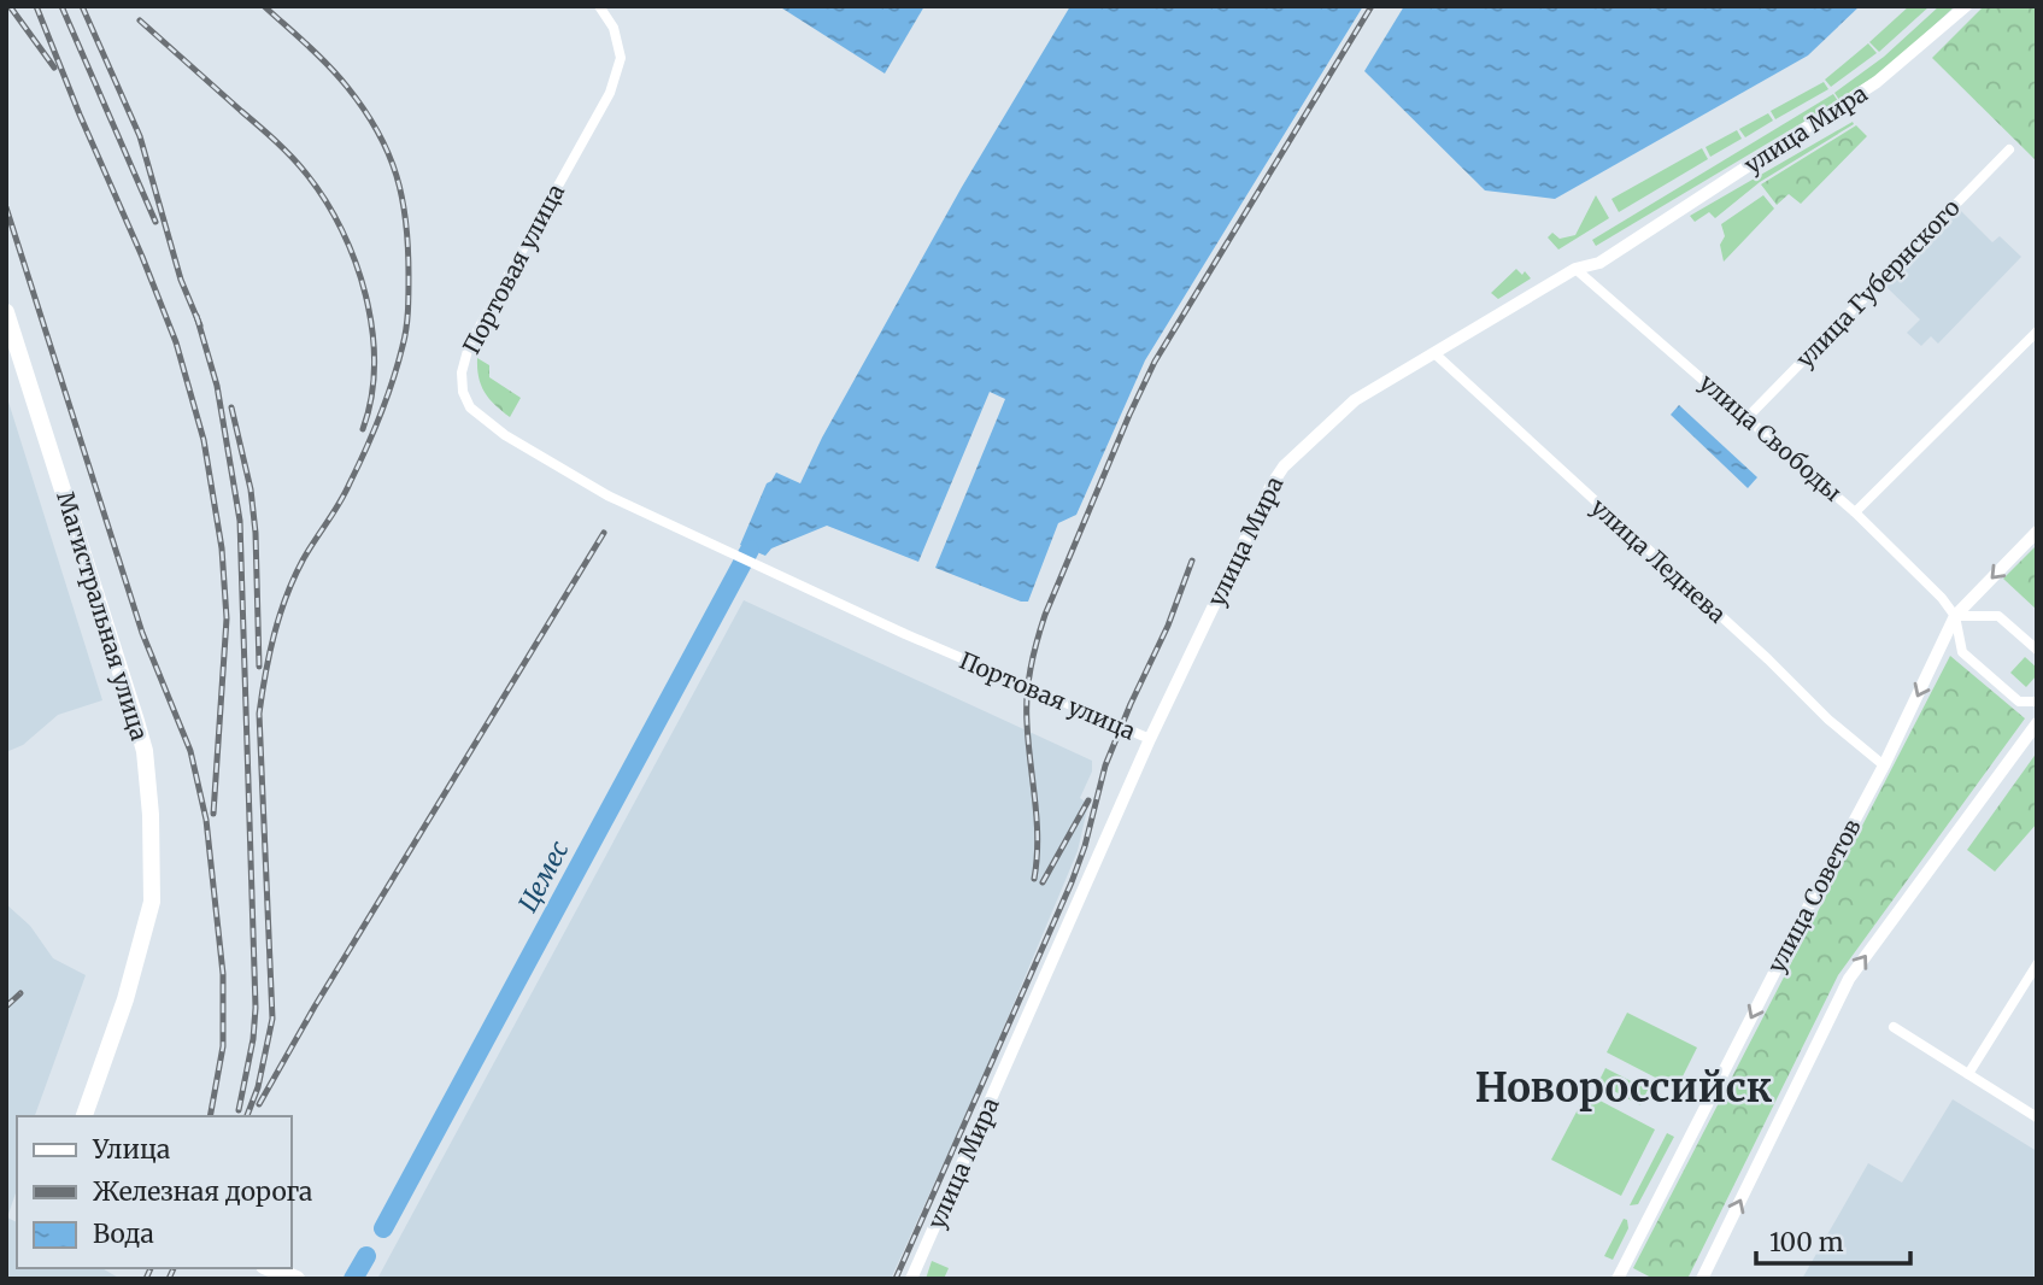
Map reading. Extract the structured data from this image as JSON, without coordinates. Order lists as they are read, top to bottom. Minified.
{"streets":{"highway":["Магистральная улица"],"street":["улица Мира","Портовая улица","улица Губернского","улица Свободы","улица Леднева","улица Советов"]},"crossings":[["улица Мира","Портовая улица"],["улица Мира","улица Свободы"],["улица Мира","улица Леднева"],["улица Губернского","улица Свободы"],["улица Свободы","улица Советов"],["улица Леднева","улица Советов"]],"districts":["Новороссийск"],"water":["Цемес"],"legend":["Улица","Железная дорога","Вода"],"scale_bar":"100 m"}
